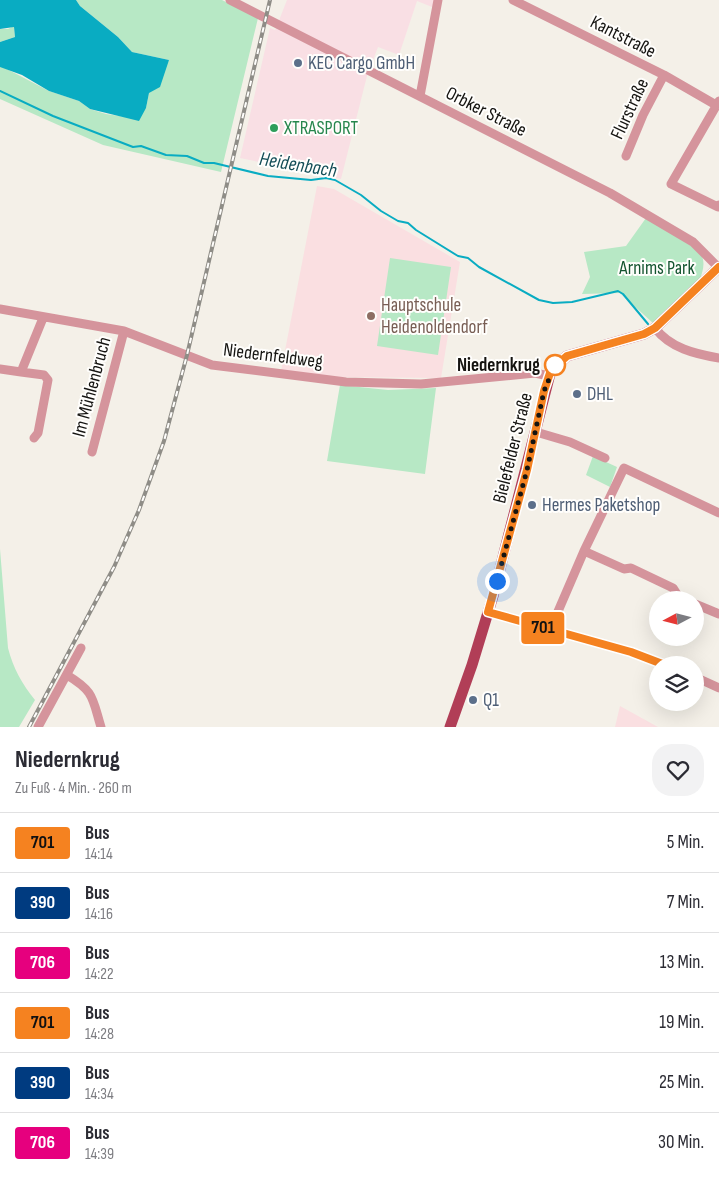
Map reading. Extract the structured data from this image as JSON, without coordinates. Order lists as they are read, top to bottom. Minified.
{"streets":{"main road":["Bielefelder Straße"],"street":["Kantstraße","Flurstraße","Orbker Straße","Niedernfeldweg","Im Mühlenbruch"]},"crossings":[["Kantstraße","Flurstraße"],["Orbker Straße","Bielefelder Straße"],["Niedernfeldweg","Im Mühlenbruch"],["Niedernfeldweg","Bielefelder Straße"]],"water":["Heidenbach"],"parks":["Arnims Park"],"places":["KEC Cargo GmbH","XTRASPORT","Hauptschule Heidenoldendorf","Niedernkrug","DHL","Hermes Paketshop","Q1"],"lines":["bus line 701"],"north":"left","page":{"on_map":"701","heading":["Niedernkrug","Zu Fuß · 4 Min. · 260 m"],"list":[{"mark":"701","name":"Bus","note":"14:14","value":"5 Min."},{"mark":"390","name":"Bus","note":"14:16","value":"7 Min."},{"mark":"706","name":"Bus","note":"14:22","value":"13 Min."},{"mark":"701","name":"Bus","note":"14:28","value":"19 Min."},{"mark":"390","name":"Bus","note":"14:34","value":"25 Min."},{"mark":"706","name":"Bus","note":"14:39","value":"30 Min."}]}}
